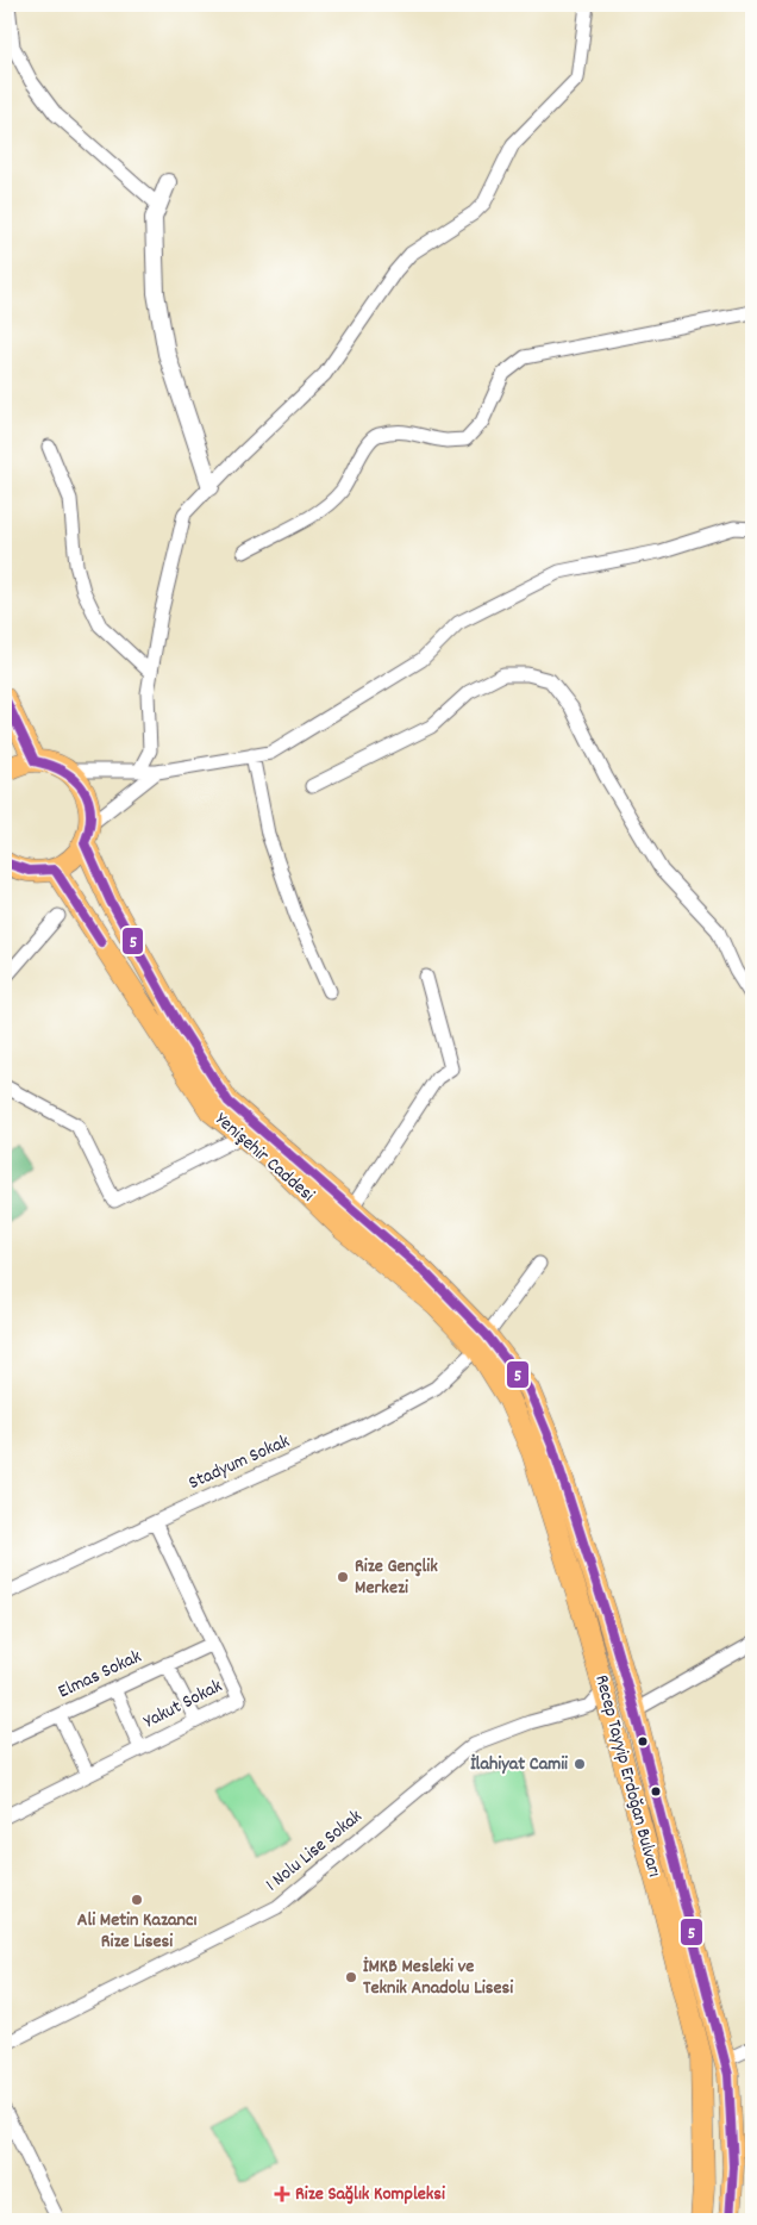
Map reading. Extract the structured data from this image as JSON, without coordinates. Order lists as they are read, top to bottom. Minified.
{"streets":{"main road":["Yenişehir Caddesi","Recep Tayyip Erdoğan Bulvarı"],"street":["Stadyum Sokak","Elmas Sokak","Yakut Sokak","1 Nolu Lise Sokak"]},"crossings":[["Yenişehir Caddesi","Stadyum Sokak"],["Yenişehir Caddesi","Recep Tayyip Erdoğan Bulvarı"],["Stadyum Sokak","Yakut Sokak"],["Stadyum Sokak","Recep Tayyip Erdoğan Bulvarı"],["Elmas Sokak","Yakut Sokak"],["Recep Tayyip Erdoğan Bulvarı","1 Nolu Lise Sokak"]],"places":{"other":["Rize Gençlik Merkezi","İlahiyat Camii","Ali Metin Kazancı Rize Lisesi","İMKB Mesleki ve Teknik Anadolu Lisesi"],"health":["Rize Sağlık Kompleksi"]},"lines":["transit line 5"]}
